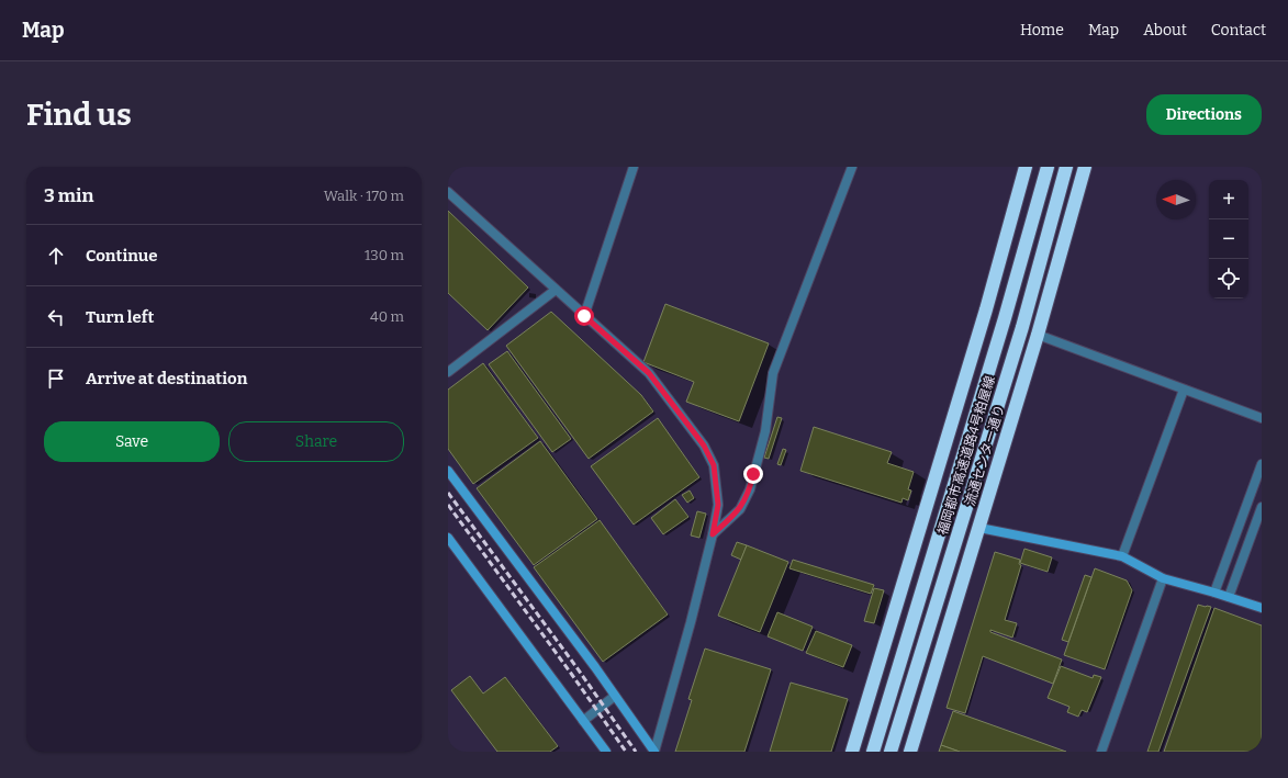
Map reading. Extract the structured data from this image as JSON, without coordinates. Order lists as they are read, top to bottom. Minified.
{"streets":{"highway":["福岡都市高速道路4号粕屋線","流通センター通り"]},"north":"left","page":{"header":"Map","nav":["Home","Map","About","Contact"],"buttons":["Directions",["Save","Share"]],"title":"Find us","heading":["3 min","Walk · 170 m"],"map_buttons":["+","−"],"list":[["Continue","130 m"],["Turn left","40 m"],"Arrive at destination"]}}
